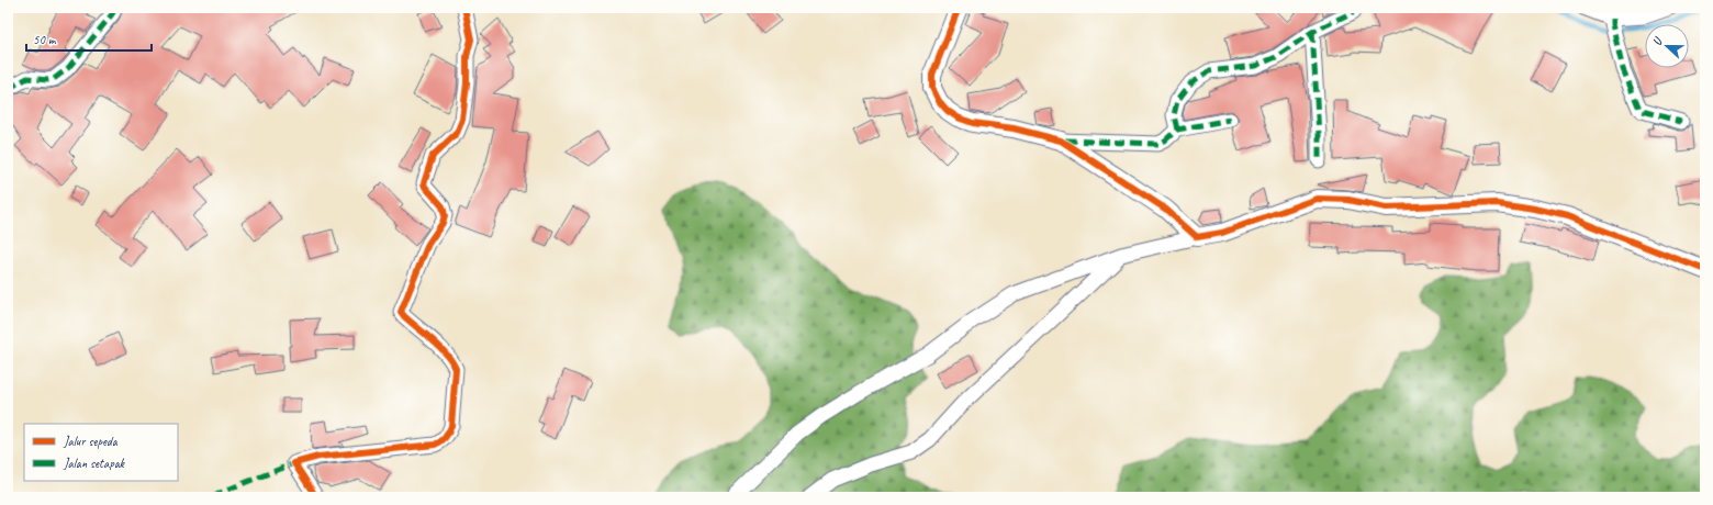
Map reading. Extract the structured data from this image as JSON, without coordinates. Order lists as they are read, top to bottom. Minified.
{"legend":["Jalur sepeda","Jalan setapak"],"scale_bar":"50 m","north":"left"}
